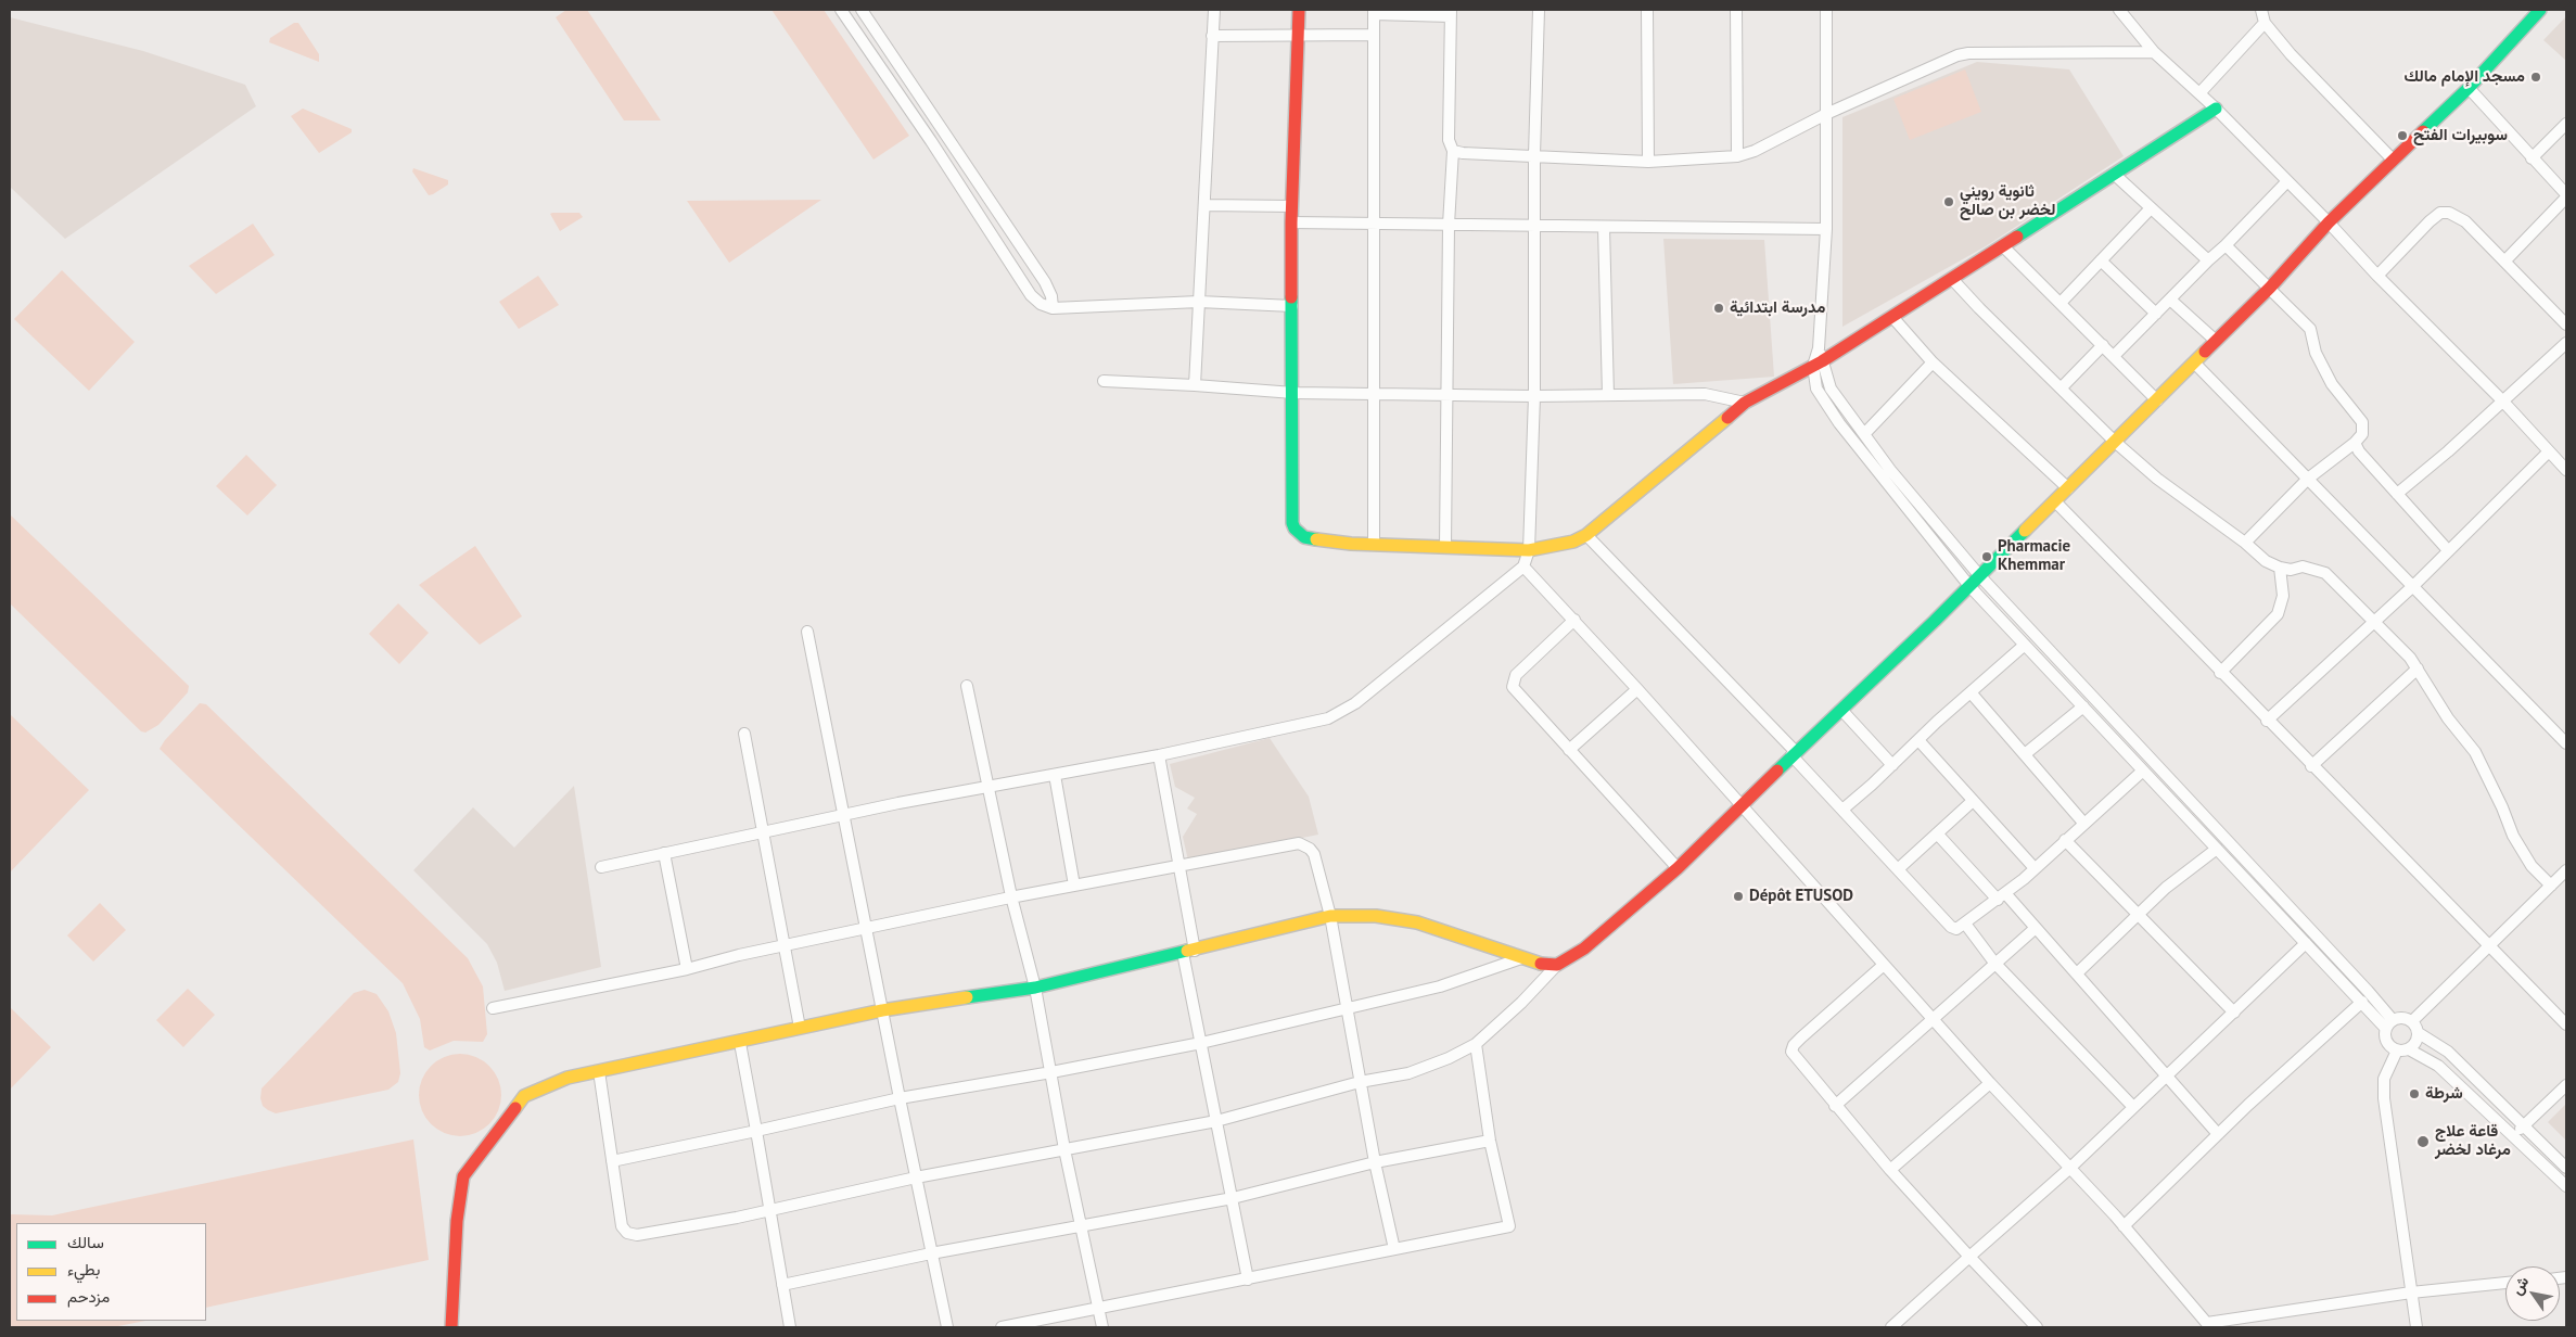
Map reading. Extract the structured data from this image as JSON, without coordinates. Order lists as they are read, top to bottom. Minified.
{"places":["مسجد الإمام مالك","سوبيرات الفتح","ثانوية رويني لخضر بن صالح","مدرسة ابتدائية","Pharmacie Khemmar","Dépôt ETUSOD","شرطة","قاعة علاج مرغاد لخضر"],"legend":["سالك","بطيء","مزدحم"],"north":"top left"}
